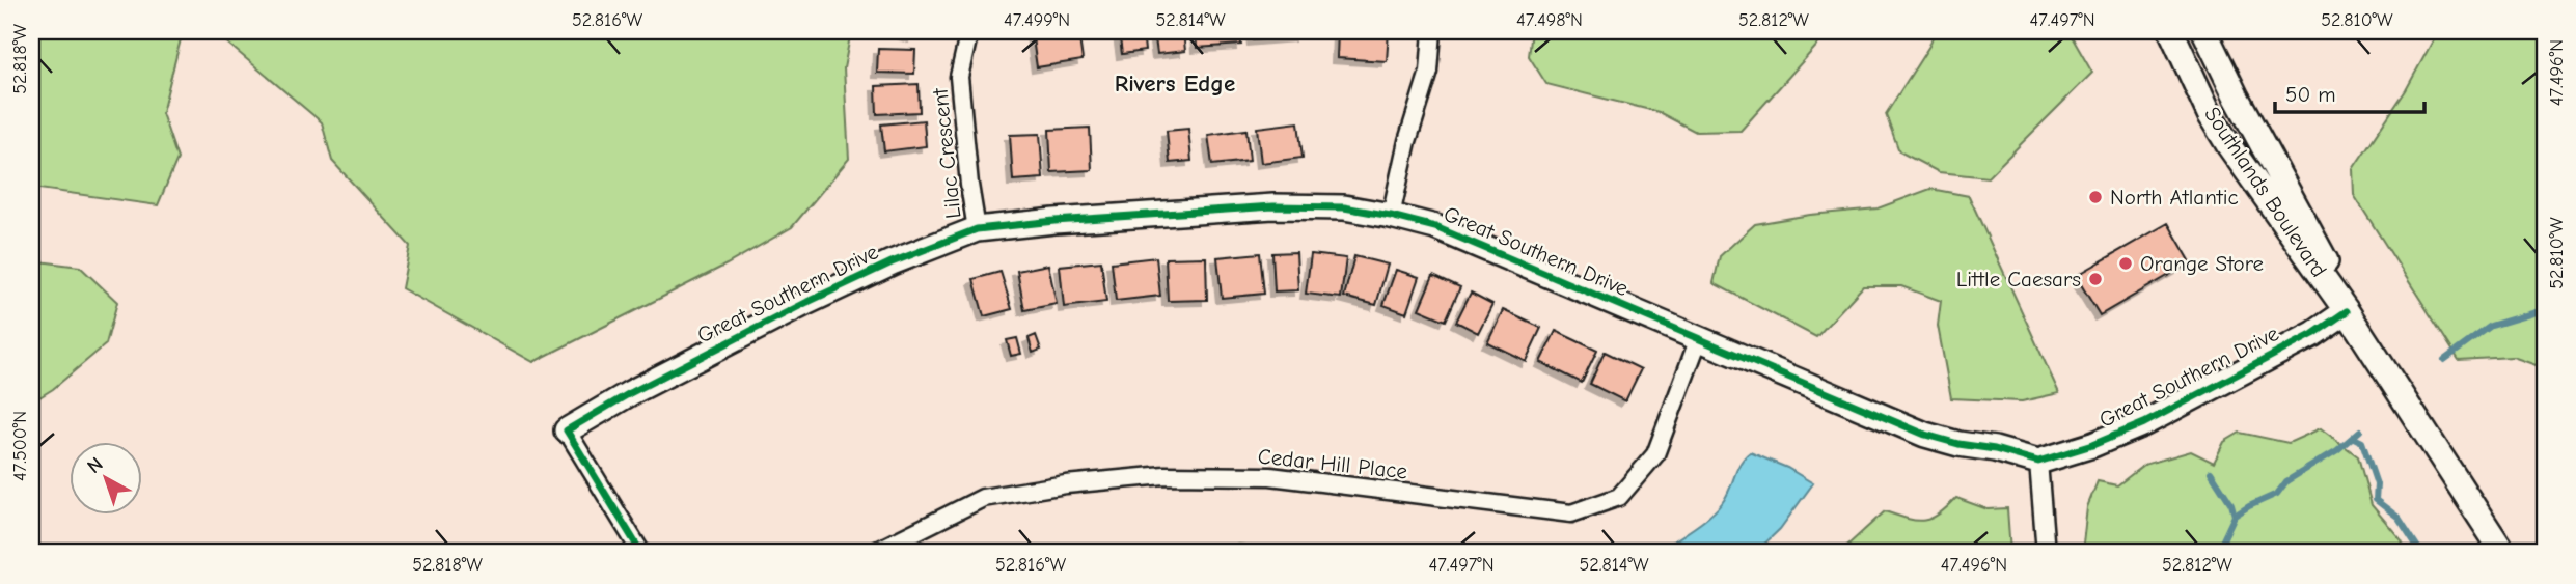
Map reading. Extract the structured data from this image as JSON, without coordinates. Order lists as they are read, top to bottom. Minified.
{"streets":{"street":["Lilac Crescent","Southlands Boulevard","Great Southern Drive","Cedar Hill Place"]},"crossings":[["Lilac Crescent","Great Southern Drive"],["Southlands Boulevard","Great Southern Drive"],["Great Southern Drive","Cedar Hill Place"]],"districts":["Rivers Edge"],"places":["North Atlantic","Orange Store","Little Caesars"],"scale_bar":"50 m","north":"top left","coordinates":["52.816°W","47.499°N","52.814°W","47.498°N","52.812°W","47.497°N","52.810°W","52.818°W","47.496°N","47.500°N"]}
